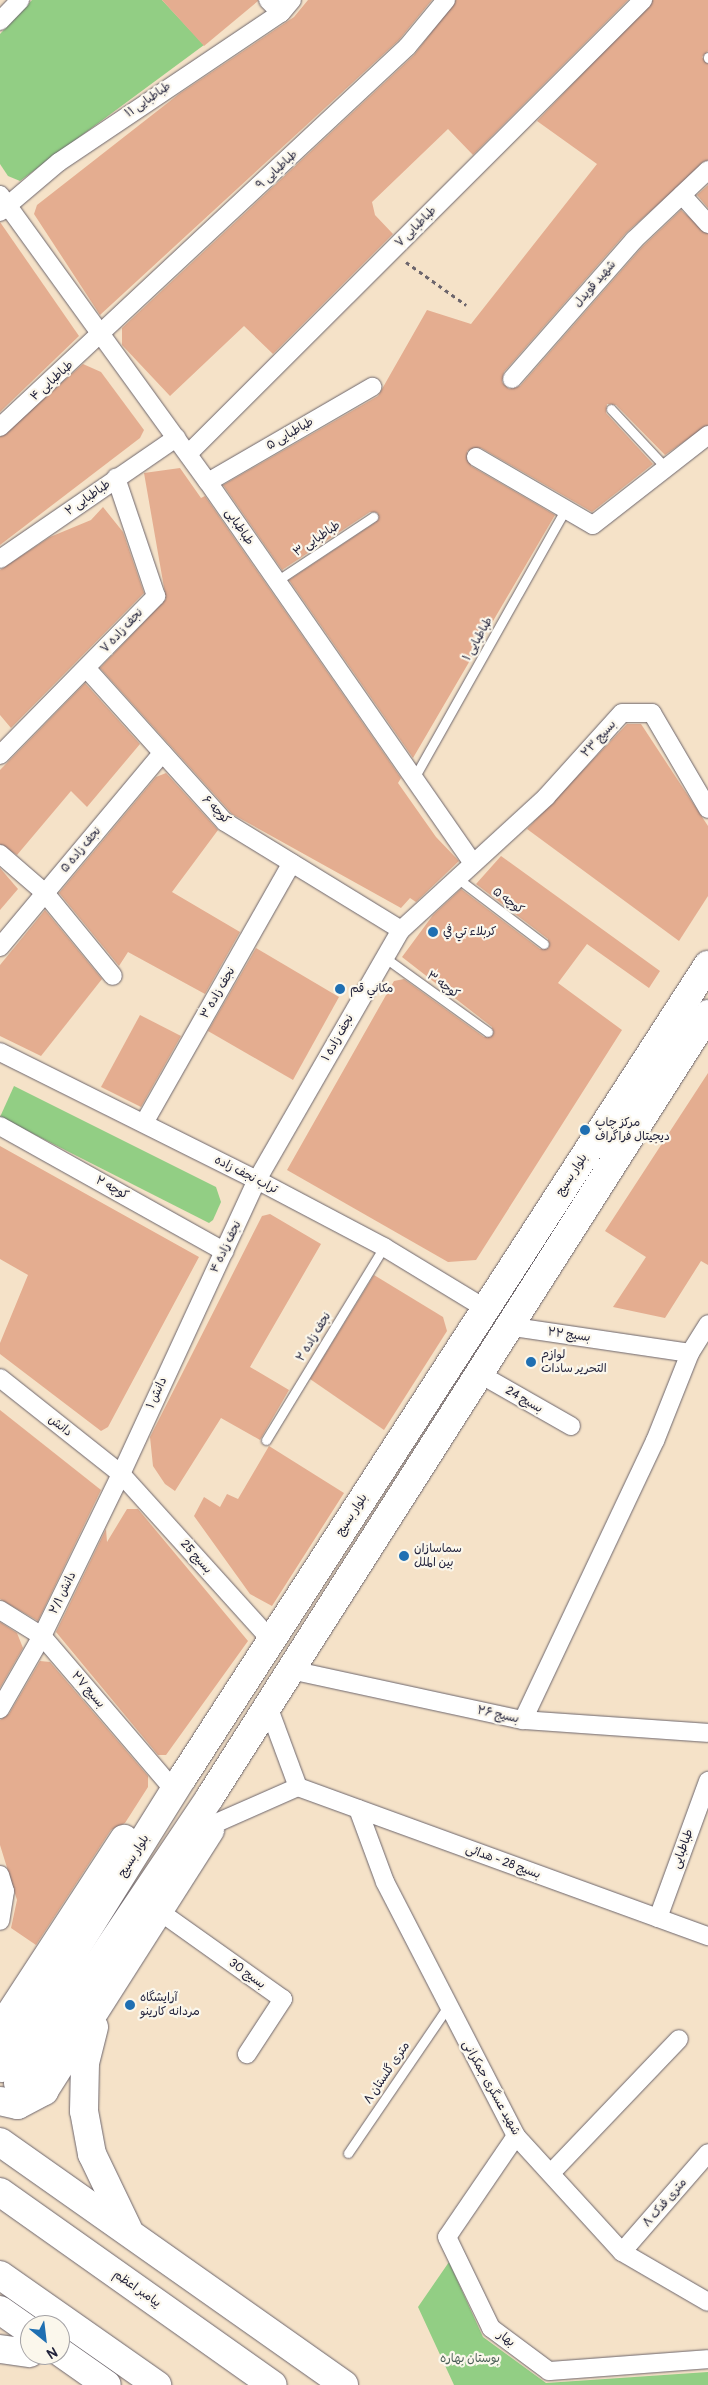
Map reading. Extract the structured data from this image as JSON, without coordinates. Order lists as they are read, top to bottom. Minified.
{"streets":{"main road":["بلوار بسیج","پیامبر اعظم"],"street":["طباطبایی ۱۱","طباطبایی ۹","طباطبایی ۷","شهید قویدل","طباطبایی ۴","طباطبایی ۵","طباطبایی ۲","طباطبایی","نجف زاده ۷","بسیج ۲۳","کوچه ۶","نجف زاده ۵","نجف زاده ۳","نجف زاده ۱","تراب نجف زاده","کوچه ۲","نجف زاده ۴","بسیج ۲۲","دانش ۱","بسیج 24","دانش","بسیج 25","دانش ۲/۱","بسیج ۲۷","بسیج ۲۶","بسیج 28 - هدائی","بسیج 30","شهید عسگری جمکرانی","۸ متری فدک","بهار"],"lane":["طباطبایی ۳","طباطبایی ۱","کوچه ۵","کوچه ۳","نجف زاده ۲","۸ متری گلستان"]},"crossings":[["طباطبایی ۱۱","طباطبایی"],["طباطبایی ۹","طباطبایی ۴"],["طباطبایی ۹","طباطبایی"],["طباطبایی ۷","طباطبایی"],["طباطبایی ۴","طباطبایی"],["طباطبایی ۵","طباطبایی"],["طباطبایی ۲","طباطبایی"],["طباطبایی ۲","نجف زاده ۷"],["طباطبایی","طباطبایی ۳"],["طباطبایی","طباطبایی ۱"],["طباطبایی","بسیج ۲۳"],["طباطبایی","نجف زاده ۱"],["طباطبایی","بسیج 28 - هدائی"],["نجف زاده ۷","کوچه ۶"],["بسیج ۲۳","نجف زاده ۱"],["کوچه ۶","نجف زاده ۵"],["کوچه ۶","نجف زاده ۳"],["کوچه ۶","نجف زاده ۱"],["کوچه ۵","نجف زاده ۱"],["کوچه ۳","نجف زاده ۱"],["نجف زاده ۳","تراب نجف زاده"],["نجف زاده ۱","تراب نجف زاده"],["نجف زاده ۱","نجف زاده ۴"],["تراب نجف زاده","بلوار بسیج"],["تراب نجف زاده","نجف زاده ۴"],["تراب نجف زاده","نجف زاده ۲"],["بلوار بسیج","بسیج 25"],["بلوار بسیج","بسیج ۲۷"],["کوچه ۲","نجف زاده ۴"],["نجف زاده ۴","دانش ۱"],["دانش ۱","دانش"],["دانش ۱","بسیج 25"],["دانش ۱","دانش ۲/۱"],["دانش","بسیج 25"],["دانش","دانش ۲/۱"],["بسیج 25","دانش ۲/۱"],["دانش ۲/۱","بسیج ۲۷"],["بسیج 28 - هدائی","شهید عسگری جمکرانی"],["۸ متری گلستان","شهید عسگری جمکرانی"],["شهید عسگری جمکرانی","۸ متری فدک"],["شهید عسگری جمکرانی","بهار"]],"parks":["بوستان بهاره"],"places":["كربلاء تي في","مكاني قم","مرکز چاپ دیجیتال فراگراف","لوازم التحریر سادات","سماسازان بین الملل","آرایشگاه مردانه کارینو"],"north":"bottom right"}
